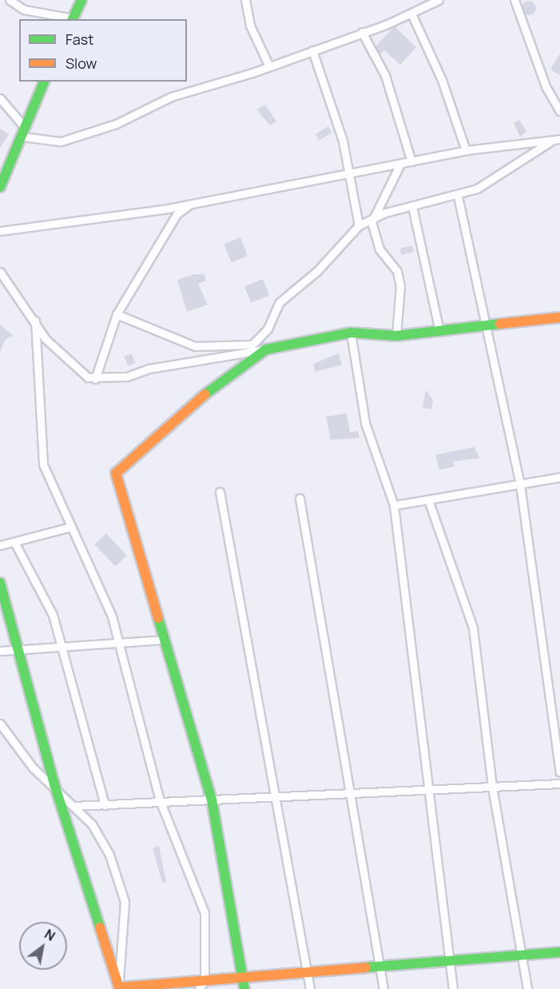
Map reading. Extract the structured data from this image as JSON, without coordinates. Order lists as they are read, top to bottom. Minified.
{"legend":["Fast","Slow"],"north":"top right"}
